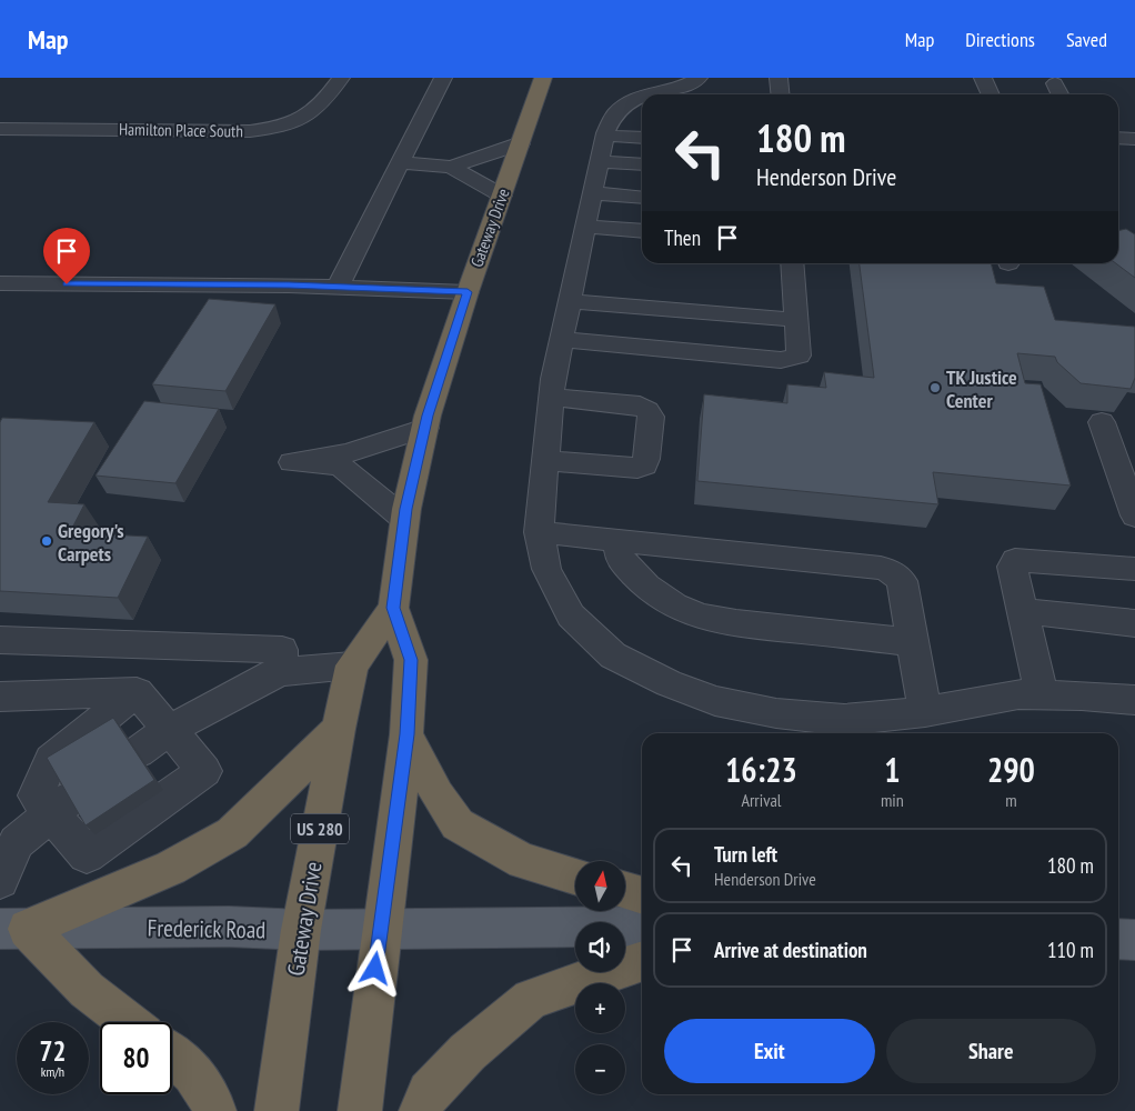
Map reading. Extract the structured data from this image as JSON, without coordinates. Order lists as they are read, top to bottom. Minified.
{"streets":{"highway":["Gateway Drive","US 280"],"main road":["Frederick Road"],"street":["Hamilton Place South"]},"crossings":[["Gateway Drive","Frederick Road"]],"places":["TK Justice Center","Gregory's Carpets"],"north":"top","page":{"header":"Map","nav":["Map","Directions","Saved"],"turn":["180 m","Henderson Drive"],"then":"Then","eta":["16:23","Arrival","1","min","290","m"],"list":[{"name":"Turn left","note":"Henderson Drive","value":"180 m"},{"name":"Arrive at destination","value":"110 m"}],"map_buttons":["+","−"],"buttons":["Exit","Share"],"speed":"72 km/h","limit":"80"}}
